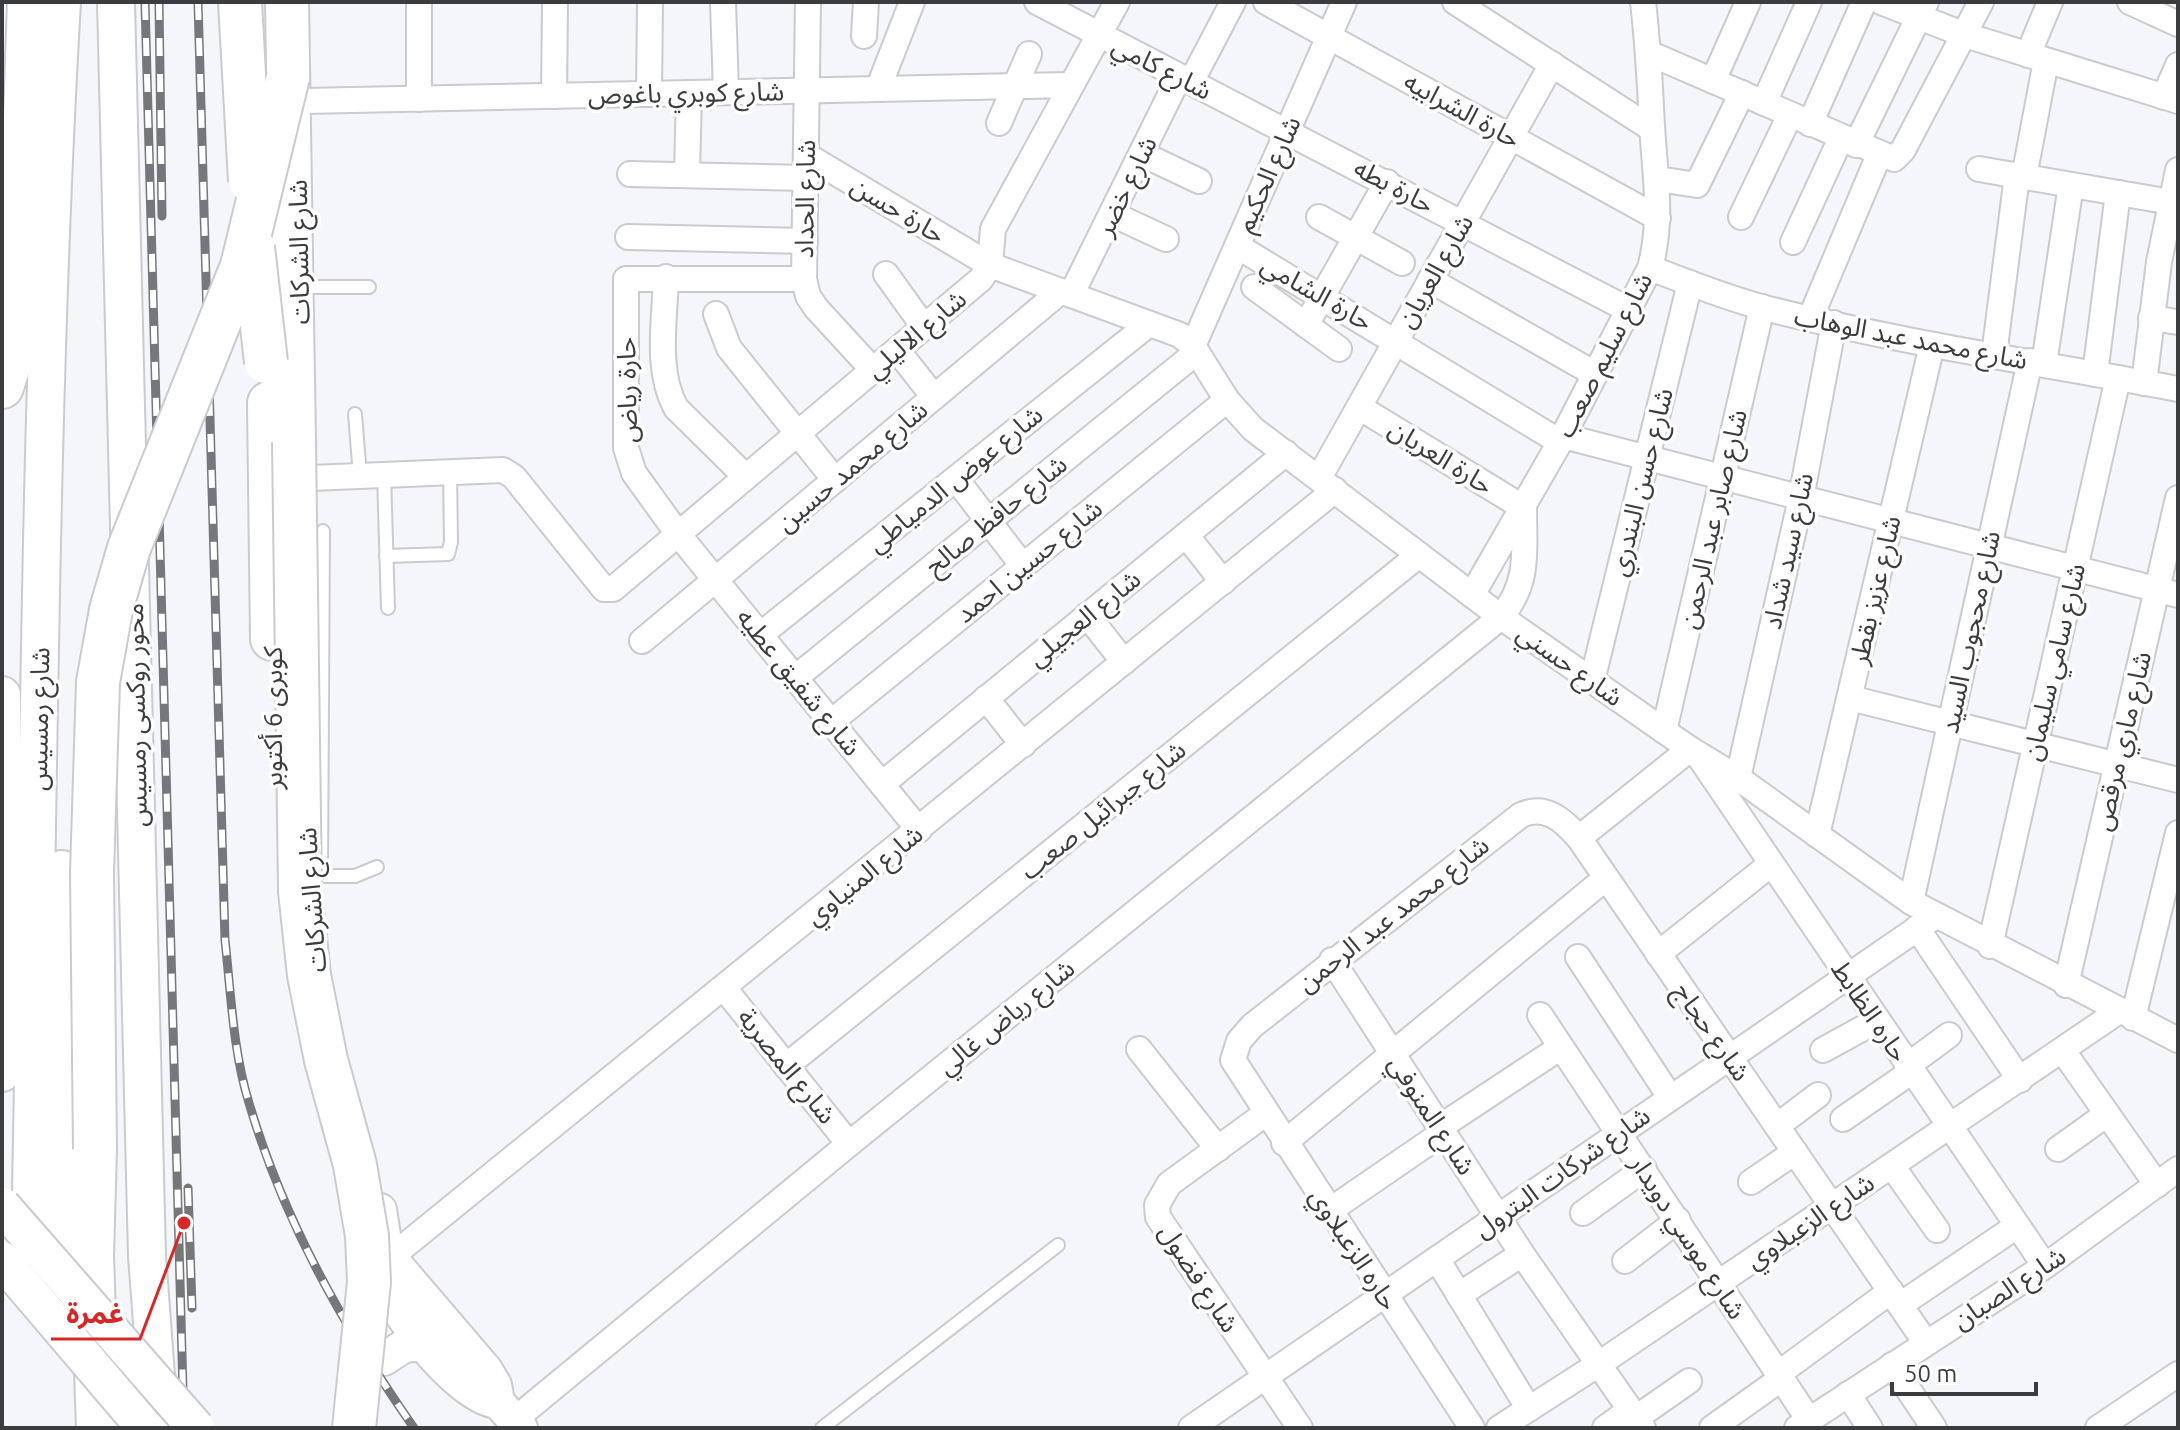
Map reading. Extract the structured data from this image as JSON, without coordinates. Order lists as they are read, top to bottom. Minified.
{"streets":{"highway":["كوبرى 6 أكتوبر"],"main road":["شارع الشركات","محور روكسى رمسيس","شارع رمسيس"],"street":["شارع كامي","شارع كوبري باغوص","حارة الشرابيه","شارع الحكيم","شارع خضر","حارة بطه","شارع الحداد","حارة حسن","شارع العريان","حارة الشامي","شارع الاليلي","شارع محمد عبد الوهاب","شارع سليم صعب","حارة رياض","حارة العريان","شارع محمد حسين","شارع عوض الدمياطي","شارع حسن البندري","شارع حافظ صالح","شارع صابر عبد الرحمن","شارع سيد شداد","شارع حسين احمد","شارع عزيز بقطر","شارع العجيلي","شارع محجوب السيد","شارع سامي سليمان","شارع حسني","شارع شفيق عطيه","شارع ماري مرقص","شارع جبرائيل صعب","شارع المنياوي","شارع محمد عبد الرحمن","حاره الظابط","شارع رياض غالي","شارع حجاج","شارع المصرية","شارع المنوفي","شارع شركات البترول","شارع الزعبلاوي","شارع موسي دويدار","حاره الزعبلاوي","شارع فضول","شارع الصبان"]},"crossings":[["شارع كامي","شارع الحكيم"],["شارع كامي","شارع خضر"],["شارع كامي","حارة بطه"],["شارع كوبري باغوص","شارع الحداد"],["شارع كوبري باغوص","شارع الشركات"],["شارع كوبري باغوص","كوبرى 6 أكتوبر"],["حارة الشرابيه","شارع الحكيم"],["حارة الشرابيه","شارع العريان"],["حارة الشرابيه","شارع سليم صعب"],["شارع الحكيم","حارة بطه"],["شارع الحكيم","حارة الشامي"],["شارع الحكيم","شارع حافظ صالح"],["شارع الحكيم","شارع حسني"],["شارع خضر","شارع محمد حسين"],["شارع خضر","شارع حسني"],["حارة بطه","شارع العريان"],["حارة بطه","شارع سليم صعب"],["شارع الحداد","حارة حسن"],["شارع الحداد","شارع الاليلي"],["حارة حسن","شارع الاليلي"],["حارة حسن","شارع حسني"],["شارع الشركات","كوبرى 6 أكتوبر"],["شارع الشركات","شارع المنياوي"],["شارع الشركات","شارع رياض غالي"],["شارع العريان","حارة الشامي"],["شارع العريان","حارة العريان"],["شارع العريان","شارع حسني"],["شارع العريان","شارع المنياوي"],["حارة الشامي","شارع سليم صعب"],["حارة الشامي","شارع حسن البندري"],["حارة الشامي","شارع صابر عبد الرحمن"],["حارة الشامي","شارع سيد شداد"],["حارة الشامي","شارع عزيز بقطر"],["حارة الشامي","شارع محجوب السيد"],["حارة الشامي","شارع سامي سليمان"],["حارة الشامي","شارع ماري مرقص"],["شارع الاليلي","حارة رياض"],["شارع الاليلي","شارع حسني"],["شارع الاليلي","شارع شفيق عطيه"],["شارع محمد عبد الوهاب","شارع سليم صعب"],["شارع محمد عبد الوهاب","شارع حسن البندري"],["شارع محمد عبد الوهاب","شارع صابر عبد الرحمن"],["شارع محمد عبد الوهاب","شارع سيد شداد"],["شارع محمد عبد الوهاب","شارع عزيز بقطر"],["شارع محمد عبد الوهاب","شارع محجوب السيد"],["شارع محمد عبد الوهاب","شارع سامي سليمان"],["شارع سليم صعب","حارة العريان"],["شارع سليم صعب","شارع حسني"],["شارع سليم صعب","شارع رياض غالي"],["حارة رياض","شارع شفيق عطيه"],["شارع محمد حسين","شارع حسني"],["شارع محمد حسين","شارع شفيق عطيه"],["شارع عوض الدمياطي","شارع حسني"],["شارع عوض الدمياطي","شارع شفيق عطيه"],["شارع حسن البندري","شارع حسني"],["شارع حافظ صالح","شارع حسني"],["شارع حافظ صالح","شارع شفيق عطيه"],["شارع صابر عبد الرحمن","شارع حسني"],["شارع سيد شداد","شارع حسني"],["شارع حسين احمد","شارع حسني"],["شارع حسين احمد","شارع شفيق عطيه"],["شارع عزيز بقطر","شارع حسني"],["شارع العجيلي","شارع حسني"],["شارع العجيلي","شارع شفيق عطيه"],["شارع محجوب السيد","شارع حسني"],["شارع سامي سليمان","شارع حسني"],["شارع حسني","شارع ماري مرقص"],["شارع حسني","شارع جبرائيل صعب"],["شارع حسني","شارع المنياوي"],["شارع حسني","حاره الظابط"],["شارع حسني","شارع رياض غالي"],["شارع حسني","شارع شركات البترول"],["شارع حسني","شارع الزعبلاوي"],["شارع شفيق عطيه","شارع المنياوي"],["شارع جبرائيل صعب","شارع المصرية"],["شارع المنياوي","شارع المصرية"],["شارع محمد عبد الرحمن","شارع حجاج"],["شارع محمد عبد الرحمن","شارع المنوفي"],["شارع محمد عبد الرحمن","حاره الزعبلاوي"],["حاره الظابط","شارع شركات البترول"],["حاره الظابط","شارع الزعبلاوي"],["حاره الظابط","شارع الصبان"],["شارع رياض غالي","شارع المصرية"],["شارع حجاج","شارع شركات البترول"],["شارع حجاج","شارع الزعبلاوي"],["شارع حجاج","شارع الصبان"],["شارع المنوفي","شارع شركات البترول"],["شارع المنوفي","شارع الزعبلاوي"],["شارع شركات البترول","شارع موسي دويدار"],["شارع شركات البترول","حاره الزعبلاوي"],["شارع شركات البترول","شارع فضول"],["شارع الزعبلاوي","شارع موسي دويدار"],["شارع موسي دويدار","شارع الصبان"],["حاره الزعبلاوي","شارع فضول"]],"places":["غمرة"],"scale_bar":"50 m"}
